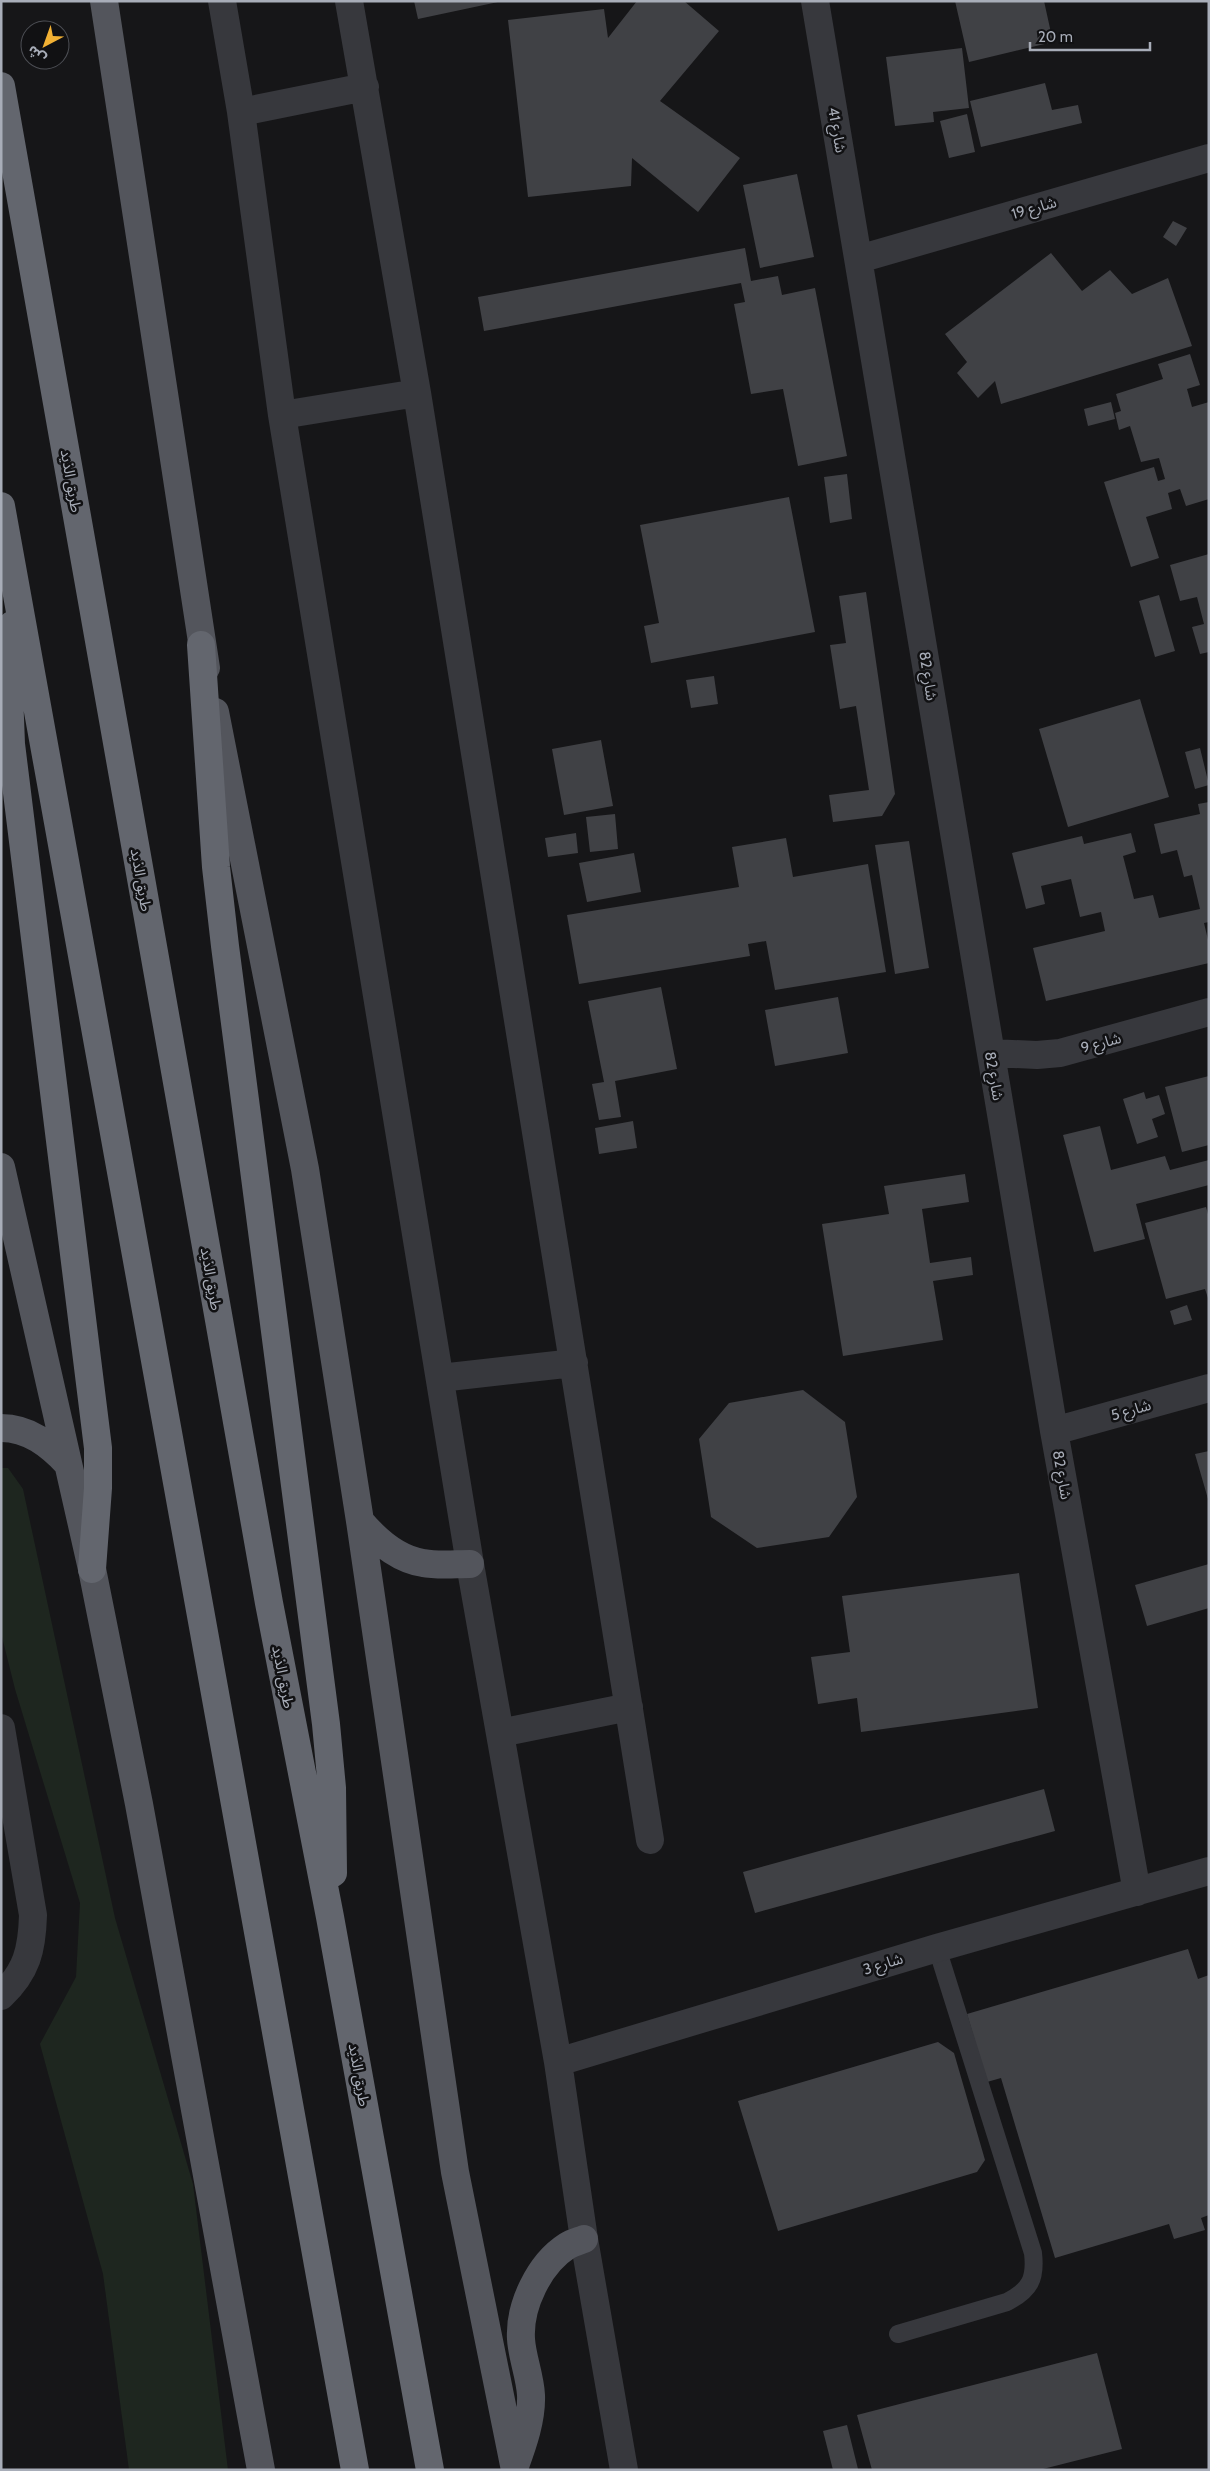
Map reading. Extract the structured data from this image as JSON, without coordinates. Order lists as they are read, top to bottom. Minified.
{"streets":{"highway":["طريق الذيد"],"street":["شارع 41","شارع 19","شارع 82","شارع 9","شارع 5","شارع 3"]},"crossings":[["شارع 41","شارع 19"],["شارع 41","شارع 82"],["شارع 19","شارع 82"],["شارع 82","شارع 9"],["شارع 82","شارع 5"],["شارع 82","شارع 3"]],"scale_bar":"20 m","north":"bottom left"}
